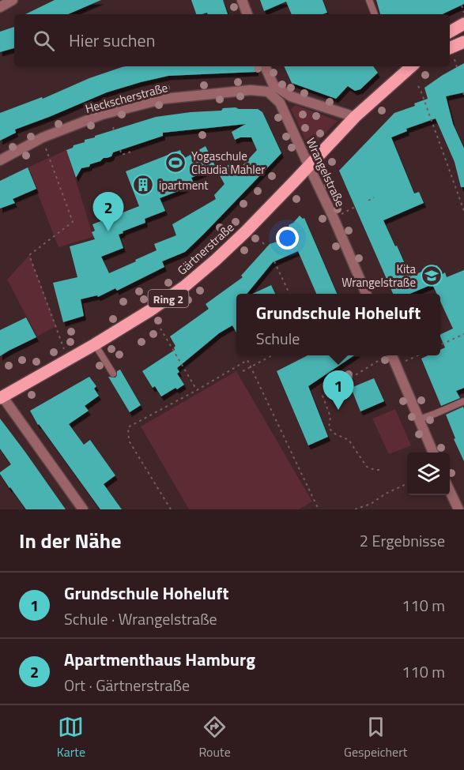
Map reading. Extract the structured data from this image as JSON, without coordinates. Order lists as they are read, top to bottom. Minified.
{"streets":{"main road":["Gärtnerstraße","Ring 2"],"street":["Heckscherstraße","Wrangelstraße"]},"crossings":[["Heckscherstraße","Wrangelstraße"],["Wrangelstraße","Gärtnerstraße"]],"places":{"sports":["Yogaschule Claudia Mahler"],"building":["ipartment"],"school or university":["Kita Wrangelstraße"]},"page":{"search":"Hier suchen","pins":["2","1"],"popup":["Grundschule Hoheluft","Schule"],"heading":["In der Nähe","2 Ergebnisse"],"list":[{"mark":"1","name":"Grundschule Hoheluft","note":"Schule · Wrangelstraße","value":"110 m"},{"mark":"2","name":"Apartmenthaus Hamburg","note":"Ort · Gärtnerstraße","value":"110 m"}],"nav":["Karte","Route","Gespeichert"]}}
